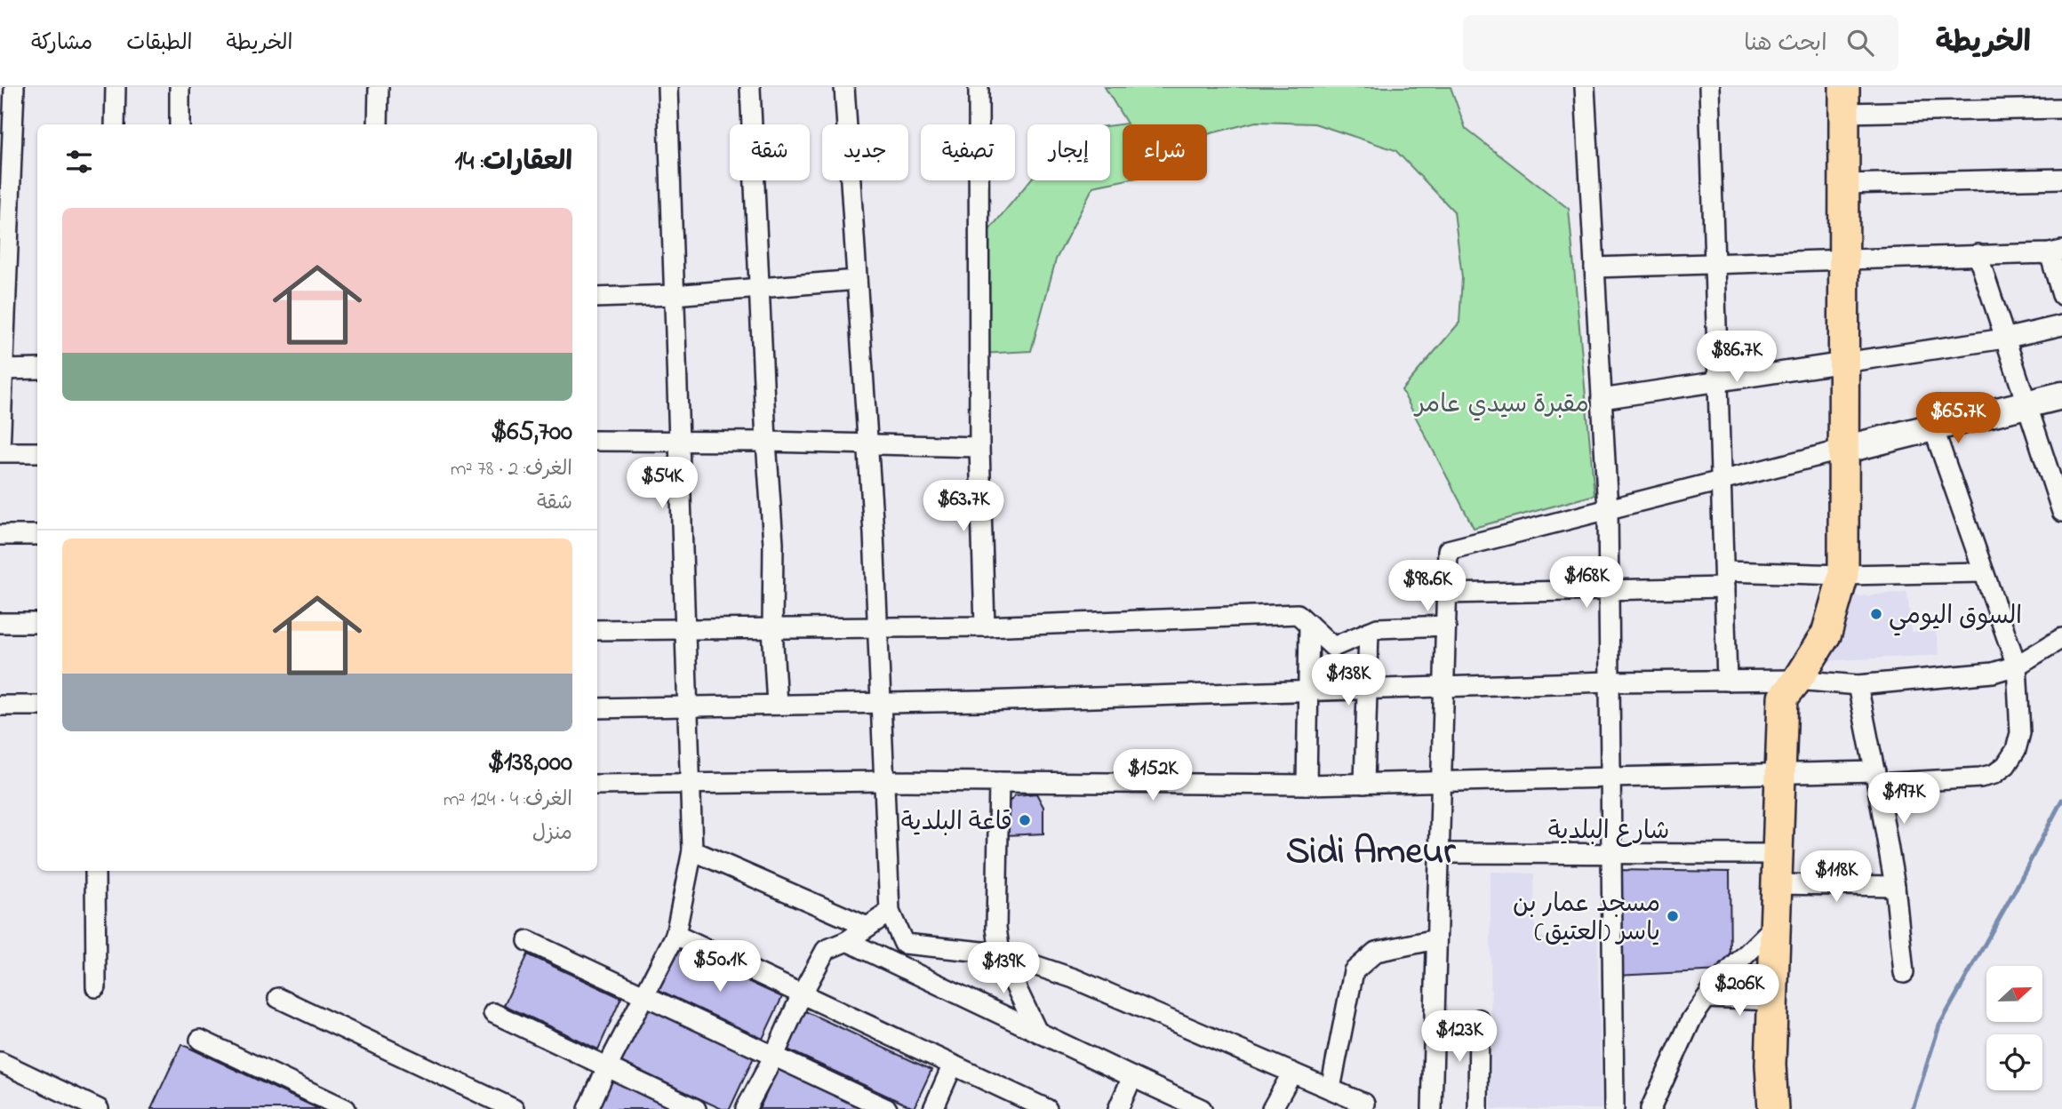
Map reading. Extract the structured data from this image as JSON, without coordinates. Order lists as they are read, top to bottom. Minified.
{"streets":{"street":["شارع البلدية"]},"districts":["Sidi Ameur"],"parks":["مقبرة سيدي عامر"],"places":["السوق اليومي","قاعة البلدية","مسجد عمار بن ياسر (العتيق)"],"north":"right","page":{"header":"الخريطة","search":"ابحث هنا","nav":["الخريطة","الطبقات","مشاركة"],"chip":["شراء","إيجار","تصفية","جديد","شقة"],"heading":"العقارات: 14","list":[{"name":"$65,700","note":"الغرف: 2 · 78 m² · شقة"},{"name":"$138,000","note":"الغرف: 4 · 124 m² · منزل"}],"price":["$86.7K","$65.7K","$54K","$63.7K","$168K","$98.6K","$138K","$152K","$197K","$118K","$50.1K","$139K","$206K","$123K"]}}
